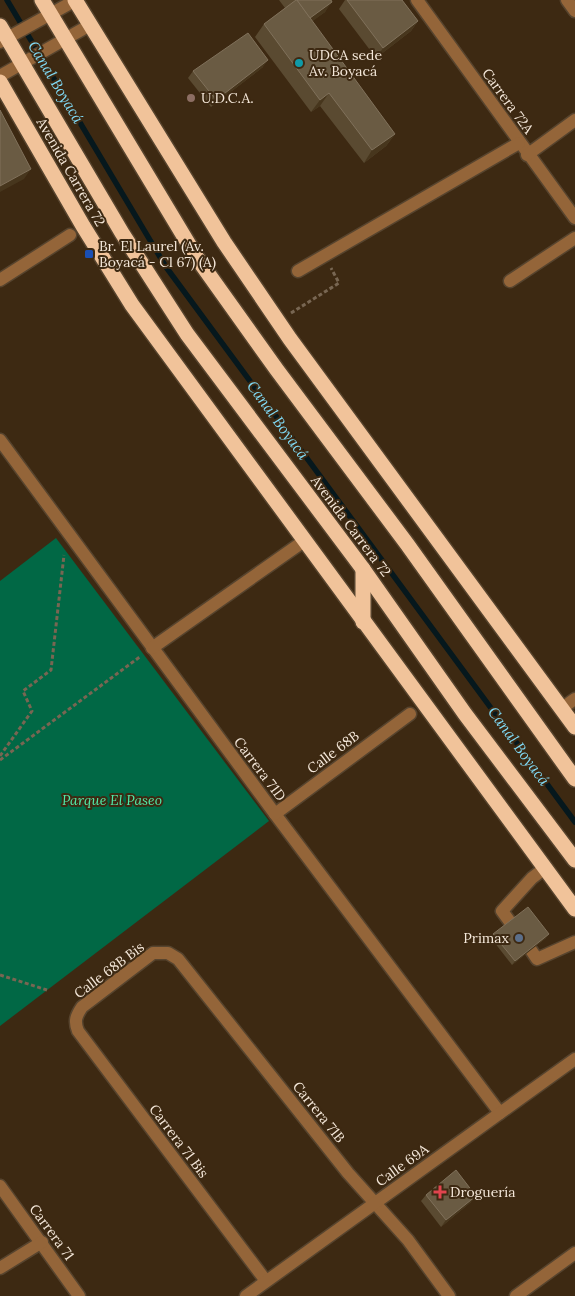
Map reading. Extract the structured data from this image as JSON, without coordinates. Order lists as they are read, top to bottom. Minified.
{"streets":{"highway":["Avenida Carrera 72"],"street":["Carrera 72A","Calle 68B","Carrera 71D","Calle 68B Bis","Carrera 71B","Carrera 71 Bis","Calle 69A","Carrera 71"]},"crossings":[["Calle 68B","Carrera 71D"],["Carrera 71D","Calle 69A"],["Calle 68B Bis","Carrera 71B"],["Calle 68B Bis","Carrera 71 Bis"],["Carrera 71B","Calle 69A"],["Carrera 71 Bis","Calle 69A"]],"water":["Canal Boyacá"],"parks":["Parque El Paseo"],"places":{"other":["UDCA sede Av. Boyacá","U.D.C.A.","Primax"],"transit":["Br. El Laurel (Av. Boyacá - Cl 67) (A)"],"health":["Droguería"]}}
